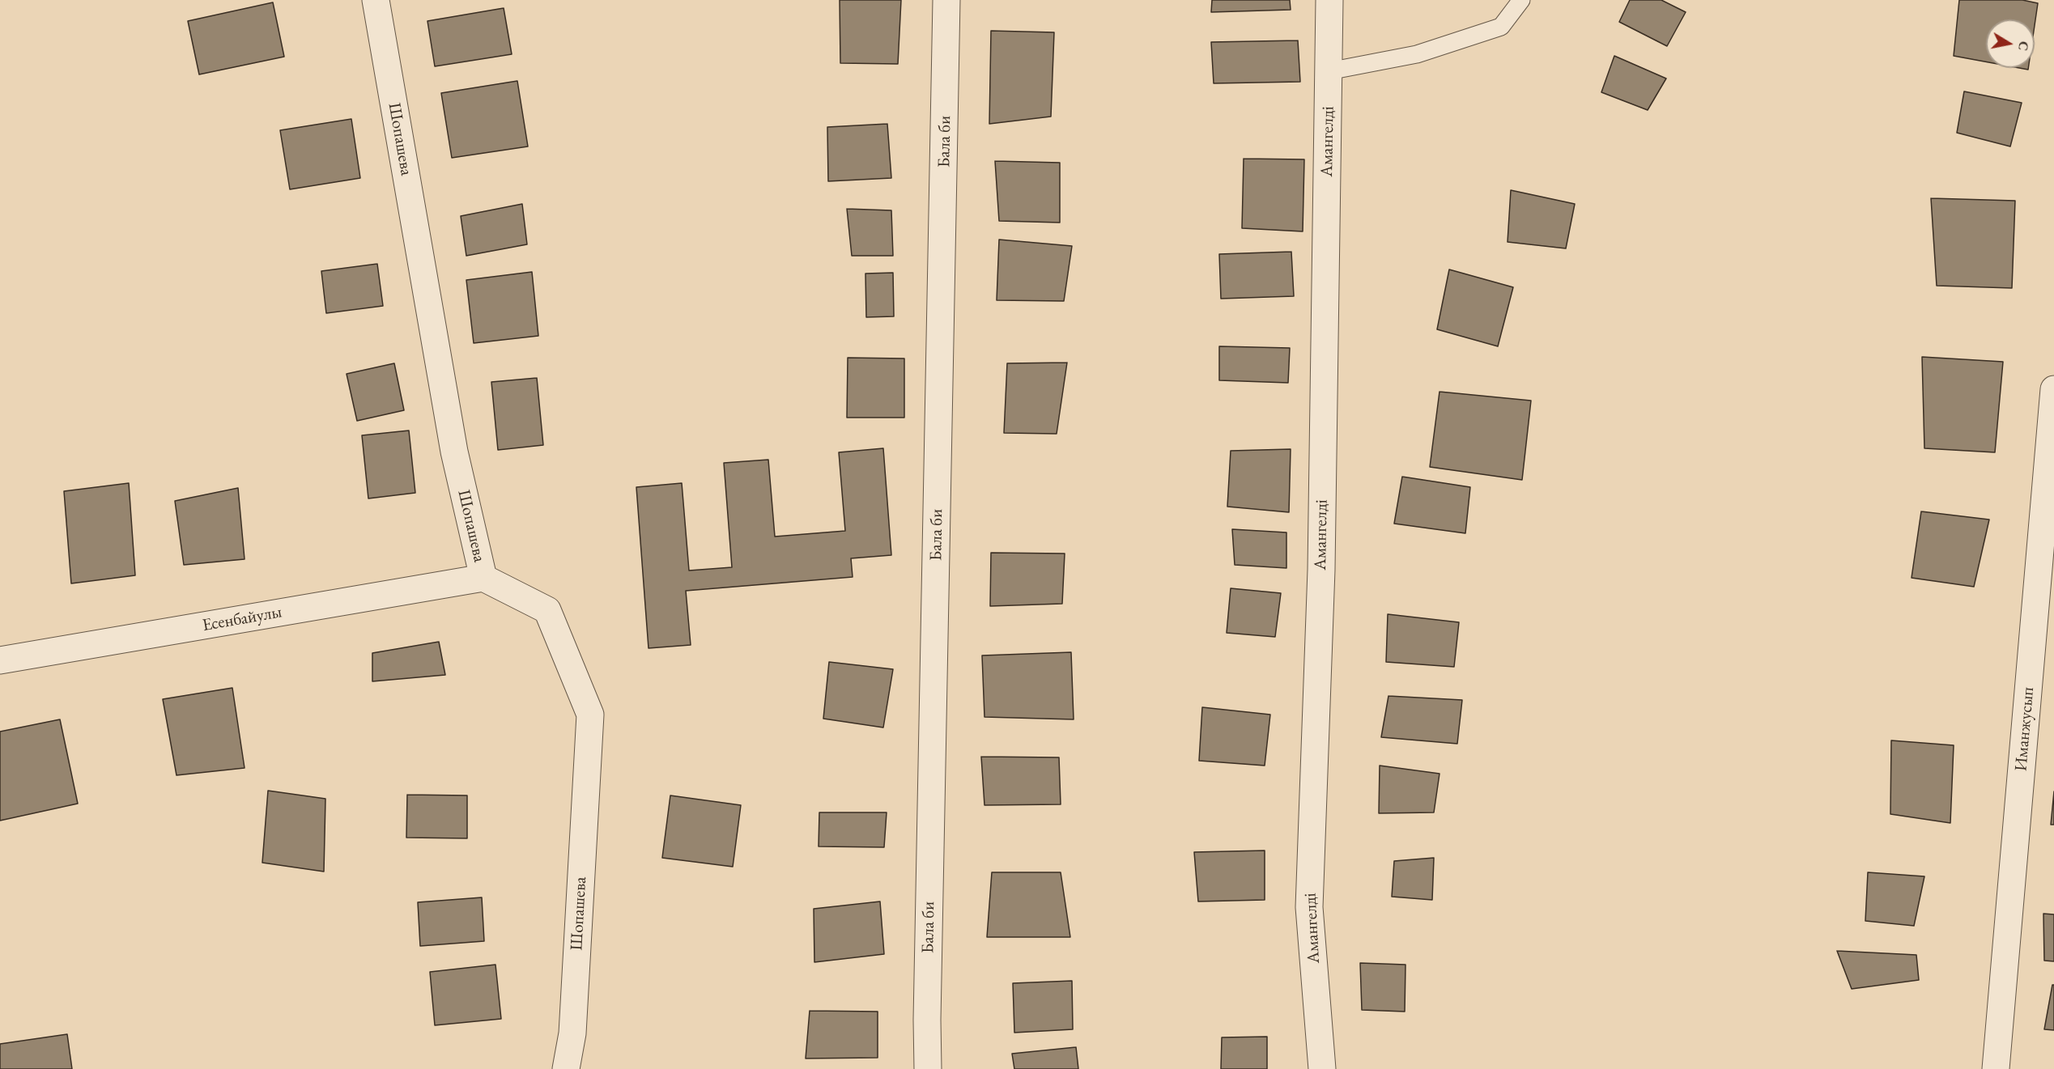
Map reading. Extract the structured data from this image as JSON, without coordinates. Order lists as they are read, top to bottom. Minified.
{"streets":{"street":["Шопашева","Бала би","Амангелді","Есенбайулы","Иманжусып"]},"crossings":[["Шопашева","Есенбайулы"]],"north":"right"}
